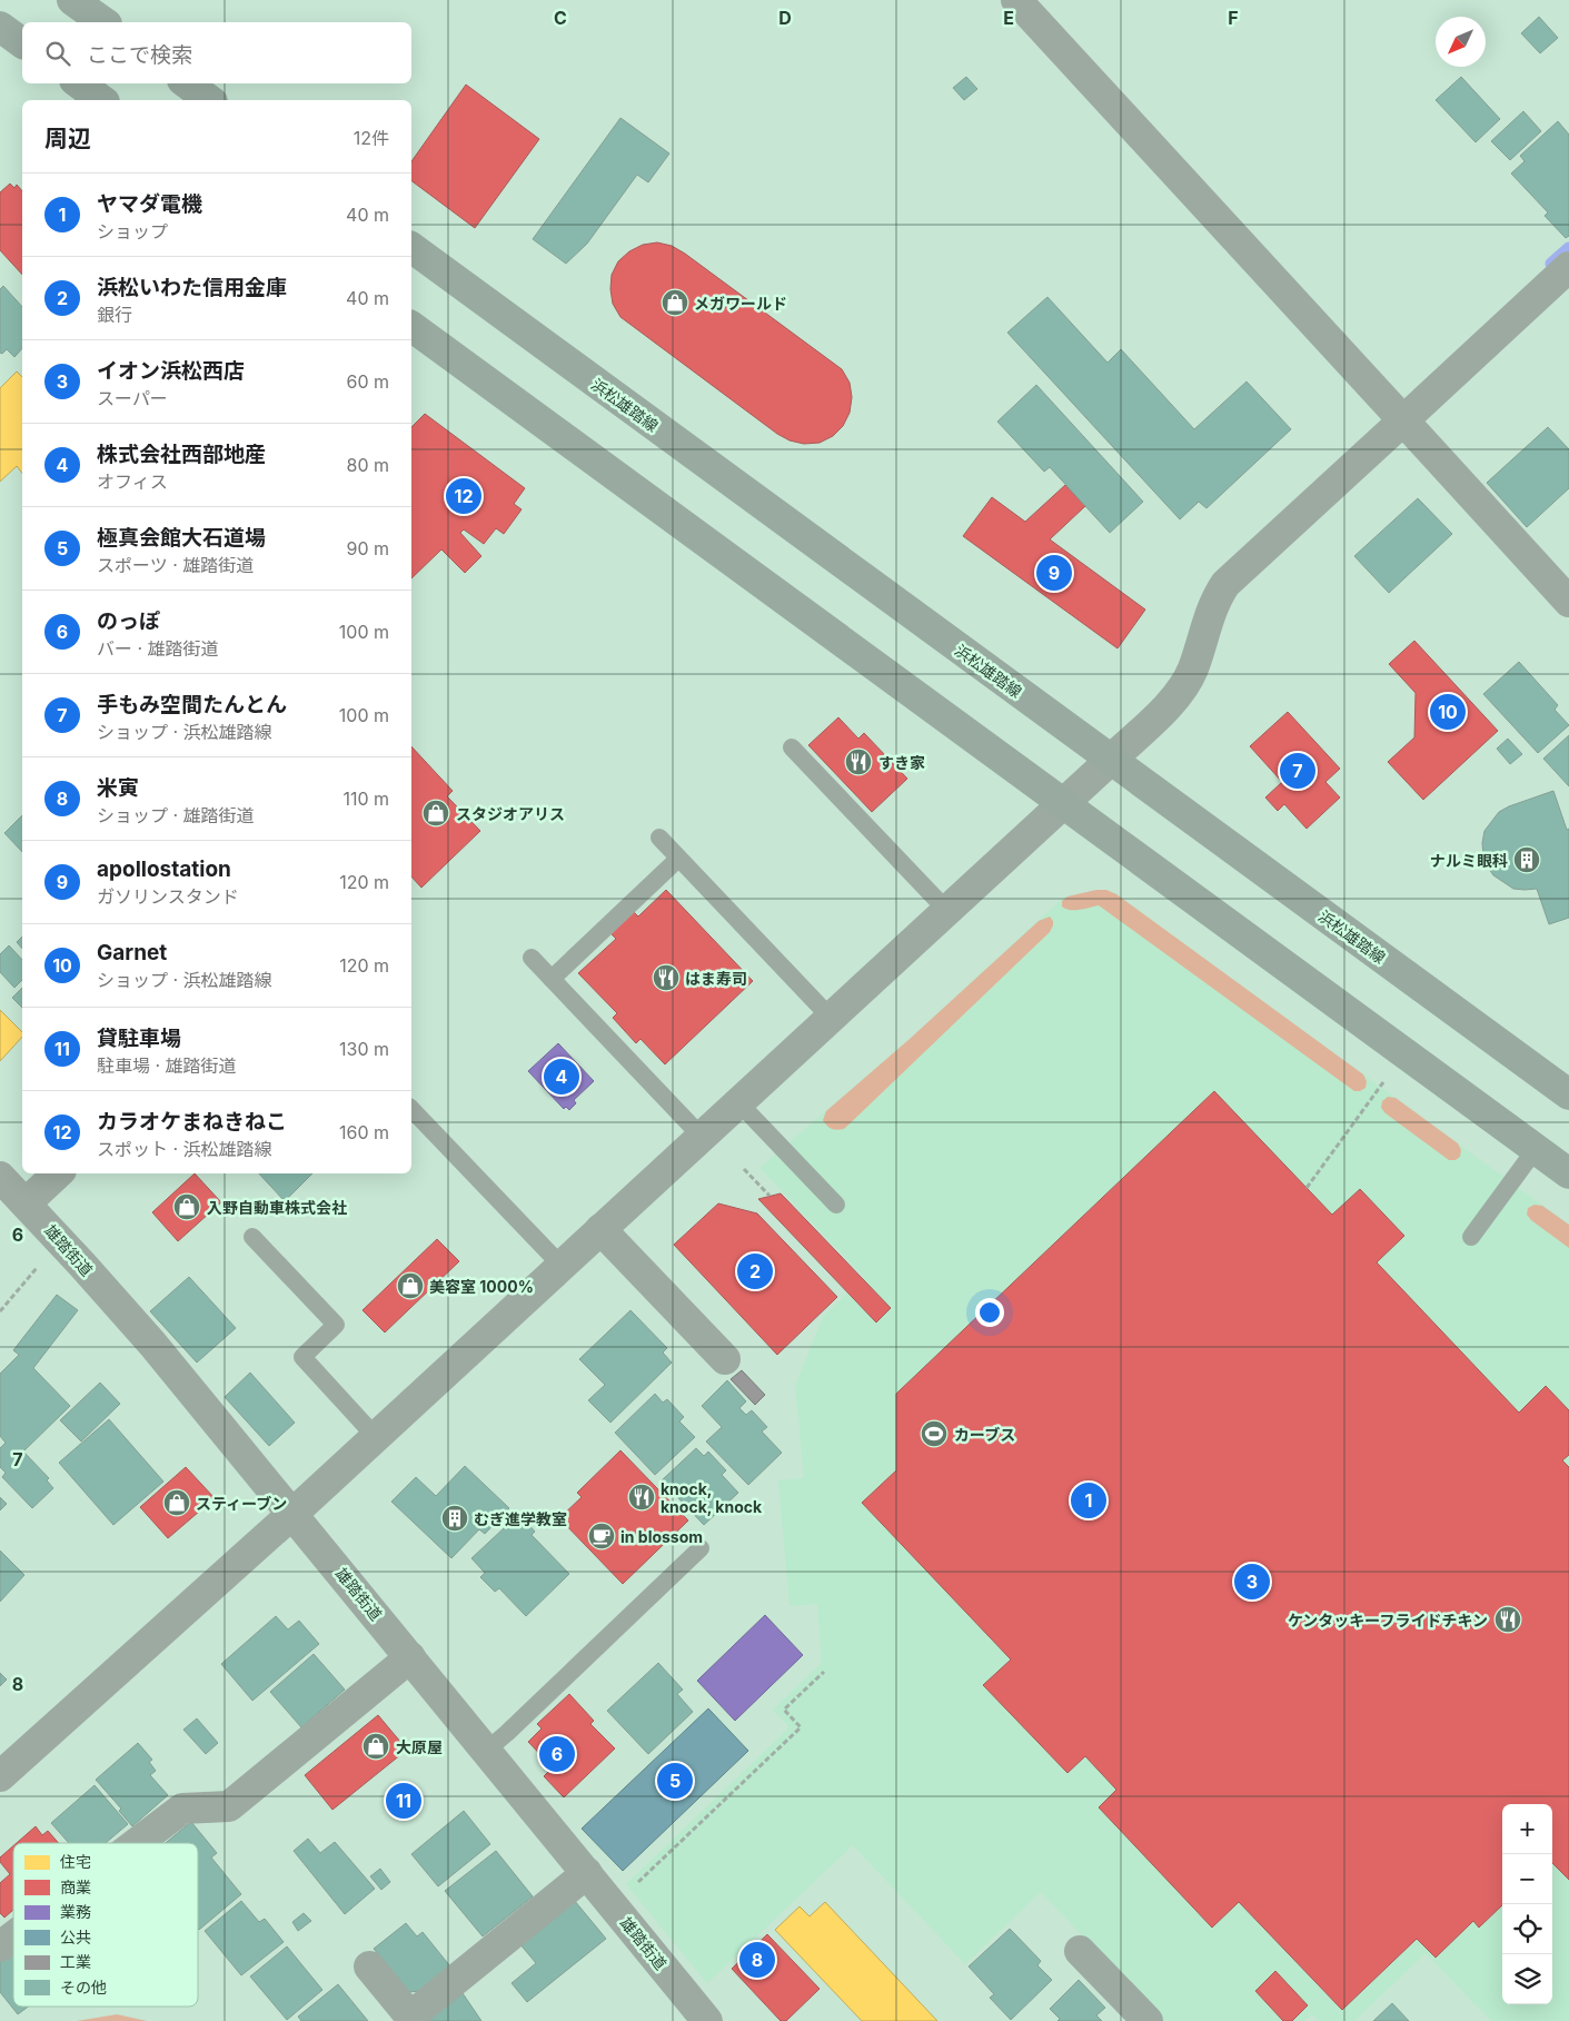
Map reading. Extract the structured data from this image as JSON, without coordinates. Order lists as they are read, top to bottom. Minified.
{"streets":{"main road":["浜松雄踏線"],"street":["雄踏街道"]},"places":{"shop":["メガワールド","スタジオアリス","入野自動車株式会社","美容室 1000%","スティーブン","大原屋"],"restaurant":["すき家","はま寿司","knock, knock, knock","ケンタッキーフライドチキン"],"building":["ナルミ眼科","むぎ進学教室"],"sports":["カーブス"],"cafe":["in blossom"]},"legend":["住宅","商業","業務","公共","工業","その他"],"north":"bottom left","page":{"search":"ここで検索","heading":["周辺","12件"],"list":[{"mark":"1","name":"ヤマダ電機","note":"ショップ","value":"40 m"},{"mark":"2","name":"浜松いわた信用金庫","note":"銀行","value":"40 m"},{"mark":"3","name":"イオン浜松西店","note":"スーパー","value":"60 m"},{"mark":"4","name":"株式会社西部地産","note":"オフィス","value":"80 m"},{"mark":"5","name":"極真会館大石道場","note":"スポーツ · 雄踏街道","value":"90 m"},{"mark":"6","name":"のっぽ","note":"バー · 雄踏街道","value":"100 m"},{"mark":"7","name":"手もみ空間たんとん","note":"ショップ · 浜松雄踏線","value":"100 m"},{"mark":"8","name":"米寅","note":"ショップ · 雄踏街道","value":"110 m"},{"mark":"9","name":"apollostation","note":"ガソリンスタンド","value":"120 m"},{"mark":"10","name":"Garnet","note":"ショップ · 浜松雄踏線","value":"120 m"},{"mark":"11","name":"貸駐車場","note":"駐車場 · 雄踏街道","value":"130 m"},{"mark":"12","name":"カラオケまねきねこ","note":"スポット · 浜松雄踏線","value":"160 m"}],"pins":["12","9","10","7","4","2","1","3","6","5","11","8"],"map_buttons":["+","−"]},"grid":{"columns":["C","D","E","F"],"rows":["6","7","8"]}}
